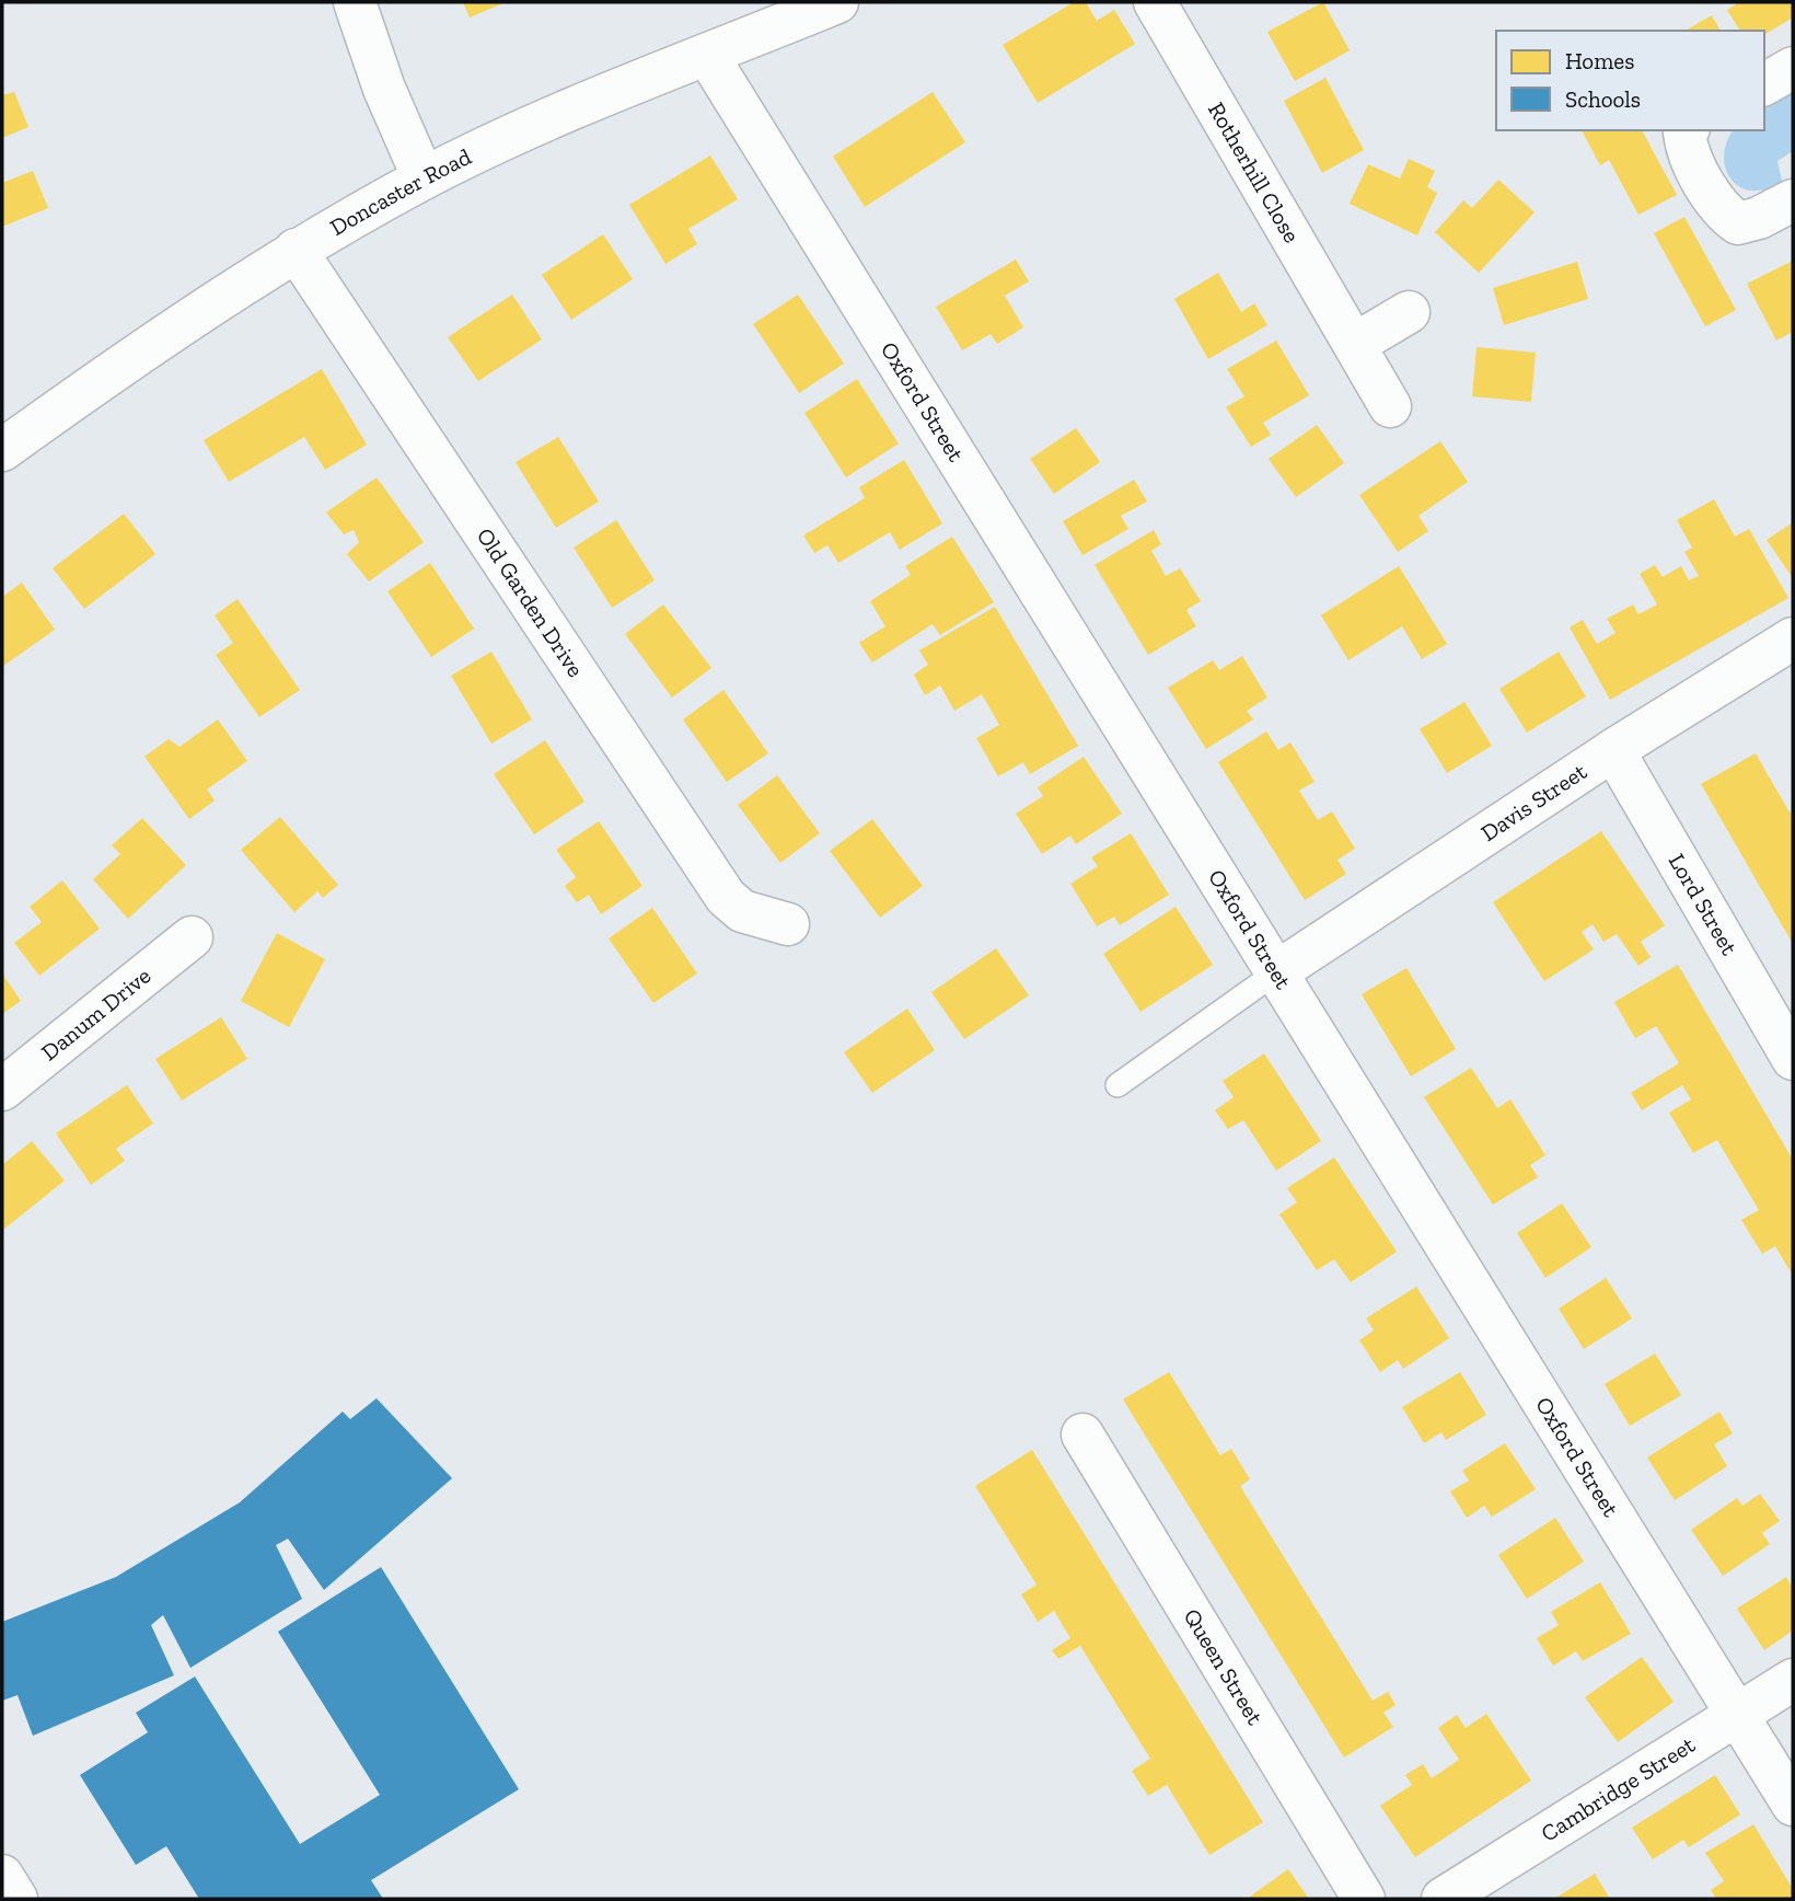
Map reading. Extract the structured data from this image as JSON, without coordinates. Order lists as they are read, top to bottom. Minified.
{"streets":{"street":["Rotherhill Close","Doncaster Road","Oxford Street","Old Garden Drive","Davis Street","Lord Street","Danum Drive","Queen Street","Cambridge Street"]},"crossings":[["Doncaster Road","Oxford Street"],["Doncaster Road","Old Garden Drive"],["Oxford Street","Davis Street"],["Oxford Street","Cambridge Street"],["Davis Street","Lord Street"]],"legend":["Homes","Schools"]}
